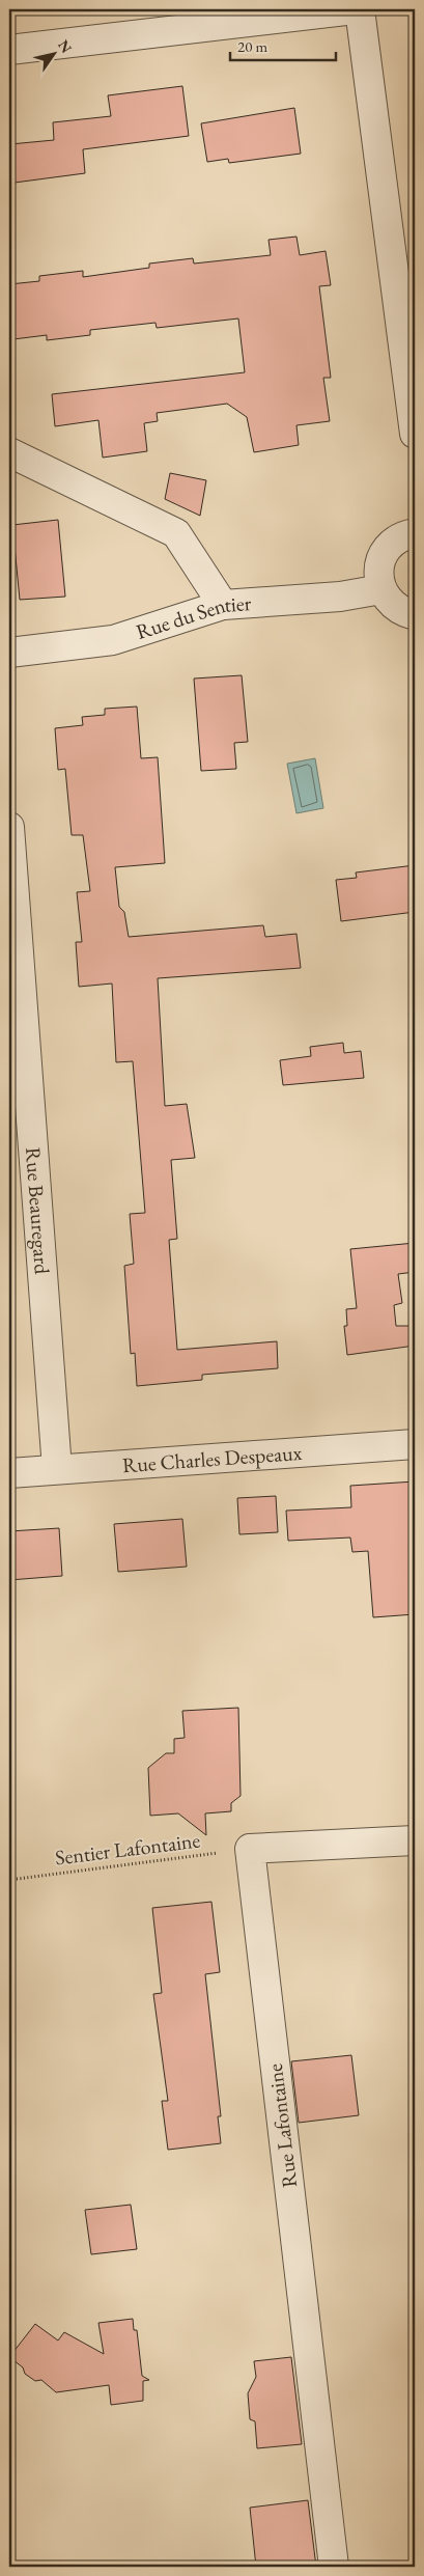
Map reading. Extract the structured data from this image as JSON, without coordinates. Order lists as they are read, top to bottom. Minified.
{"streets":{"street":["Rue du Sentier","Rue Beauregard","Rue Charles Despeaux","Rue Lafontaine"],"path":["Sentier Lafontaine"]},"crossings":[["Rue Beauregard","Rue Charles Despeaux"],["Sentier Lafontaine","Rue Lafontaine"]],"scale_bar":"20 m","north":"top right"}
